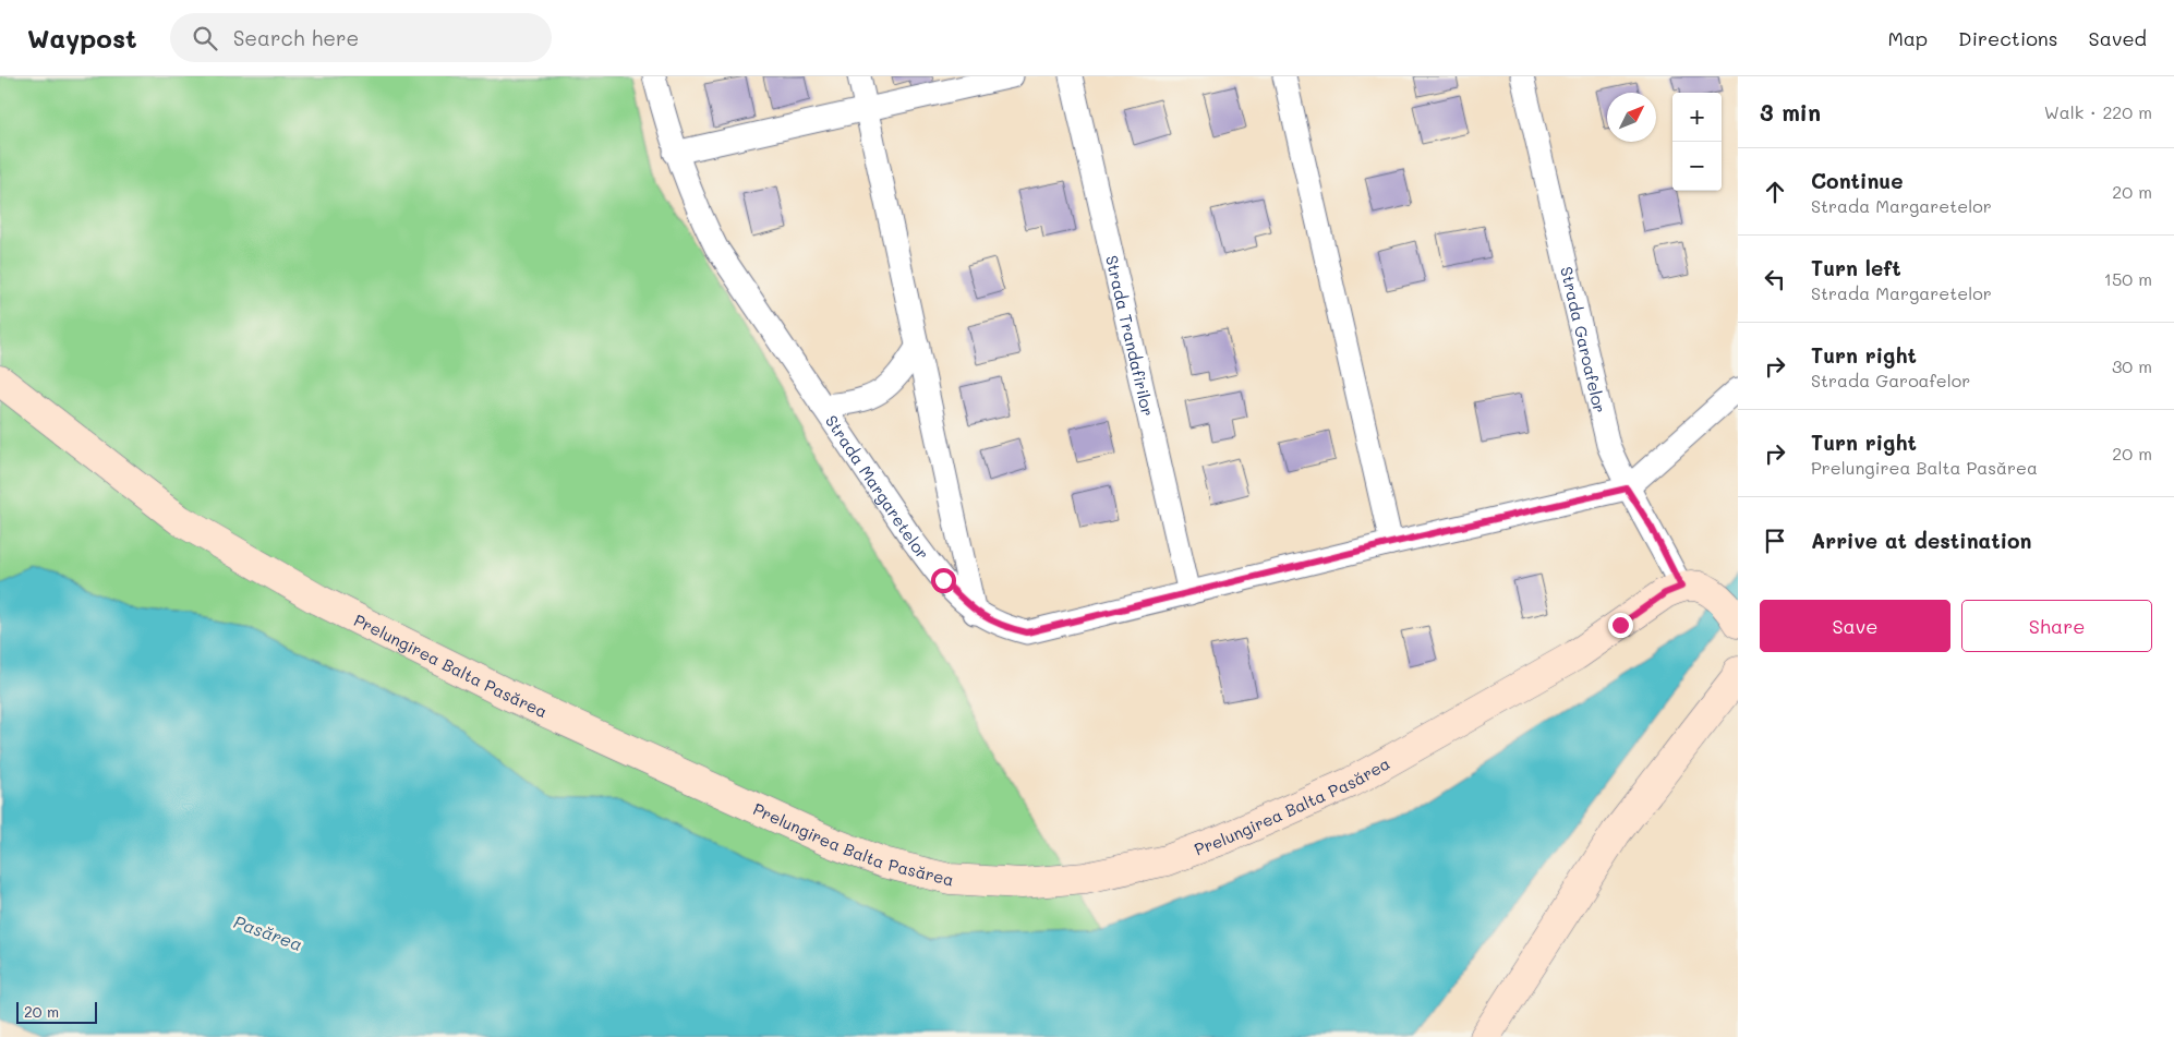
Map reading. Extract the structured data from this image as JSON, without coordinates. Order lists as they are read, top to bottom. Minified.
{"streets":{"street":["Strada Trandafirilor","Strada Garoafelor","Strada Margaretelor","Prelungirea Balta Pasărea"]},"crossings":[["Strada Trandafirilor","Strada Margaretelor"],["Strada Garoafelor","Strada Margaretelor"],["Strada Garoafelor","Prelungirea Balta Pasărea"]],"water":["Pasărea"],"scale_bar":"20 m","north":"top right","page":{"header":"Waypost","search":"Search here","nav":["Map","Directions","Saved"],"heading":["3 min","Walk · 220 m"],"map_buttons":["+","−"],"list":[["Continue","Strada Margaretelor","20 m"],["Turn left","Strada Margaretelor","150 m"],["Turn right","Strada Garoafelor","30 m"],["Turn right","Prelungirea Balta Pasărea","20 m"],"Arrive at destination"],"buttons":["Save","Share"],"scale":"20 m"}}
